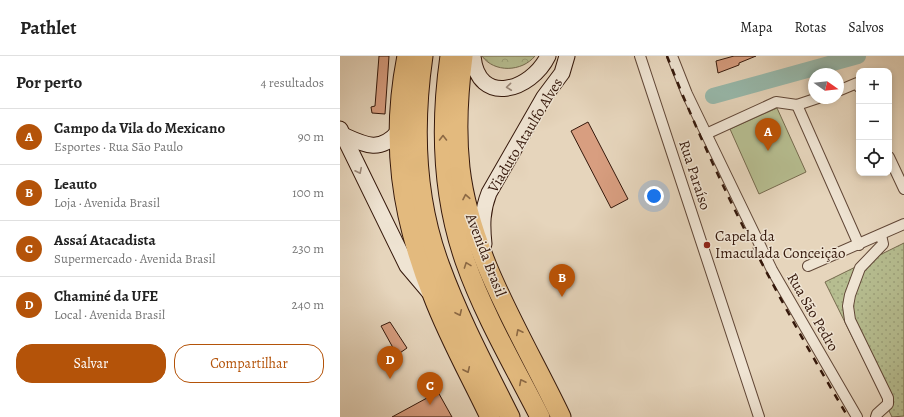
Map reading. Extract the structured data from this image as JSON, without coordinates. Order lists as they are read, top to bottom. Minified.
{"streets":{"highway":["Avenida Brasil"],"main road":["Viaduto Ataulfo Alves"],"street":["Rua Paraíso","Rua São Pedro"]},"crossings":[["Viaduto Ataulfo Alves","Avenida Brasil"]],"places":["Capela da Imaculada Conceição"],"north":"right","page":{"header":"Pathlet","nav":["Mapa","Rotas","Salvos"],"heading":["Por perto","4 resultados"],"map_buttons":["+","−"],"list":[{"mark":"A","name":"Campo da Vila do Mexicano","note":"Esportes · Rua São Paulo","value":"90 m"},{"mark":"B","name":"Leauto","note":"Loja · Avenida Brasil","value":"100 m"},{"mark":"C","name":"Assaí Atacadista","note":"Supermercado · Avenida Brasil","value":"230 m"},{"mark":"D","name":"Chaminé da UFE","note":"Local · Avenida Brasil","value":"240 m"}],"pins":["A","B","D","C"],"buttons":["Salvar","Compartilhar"]}}
